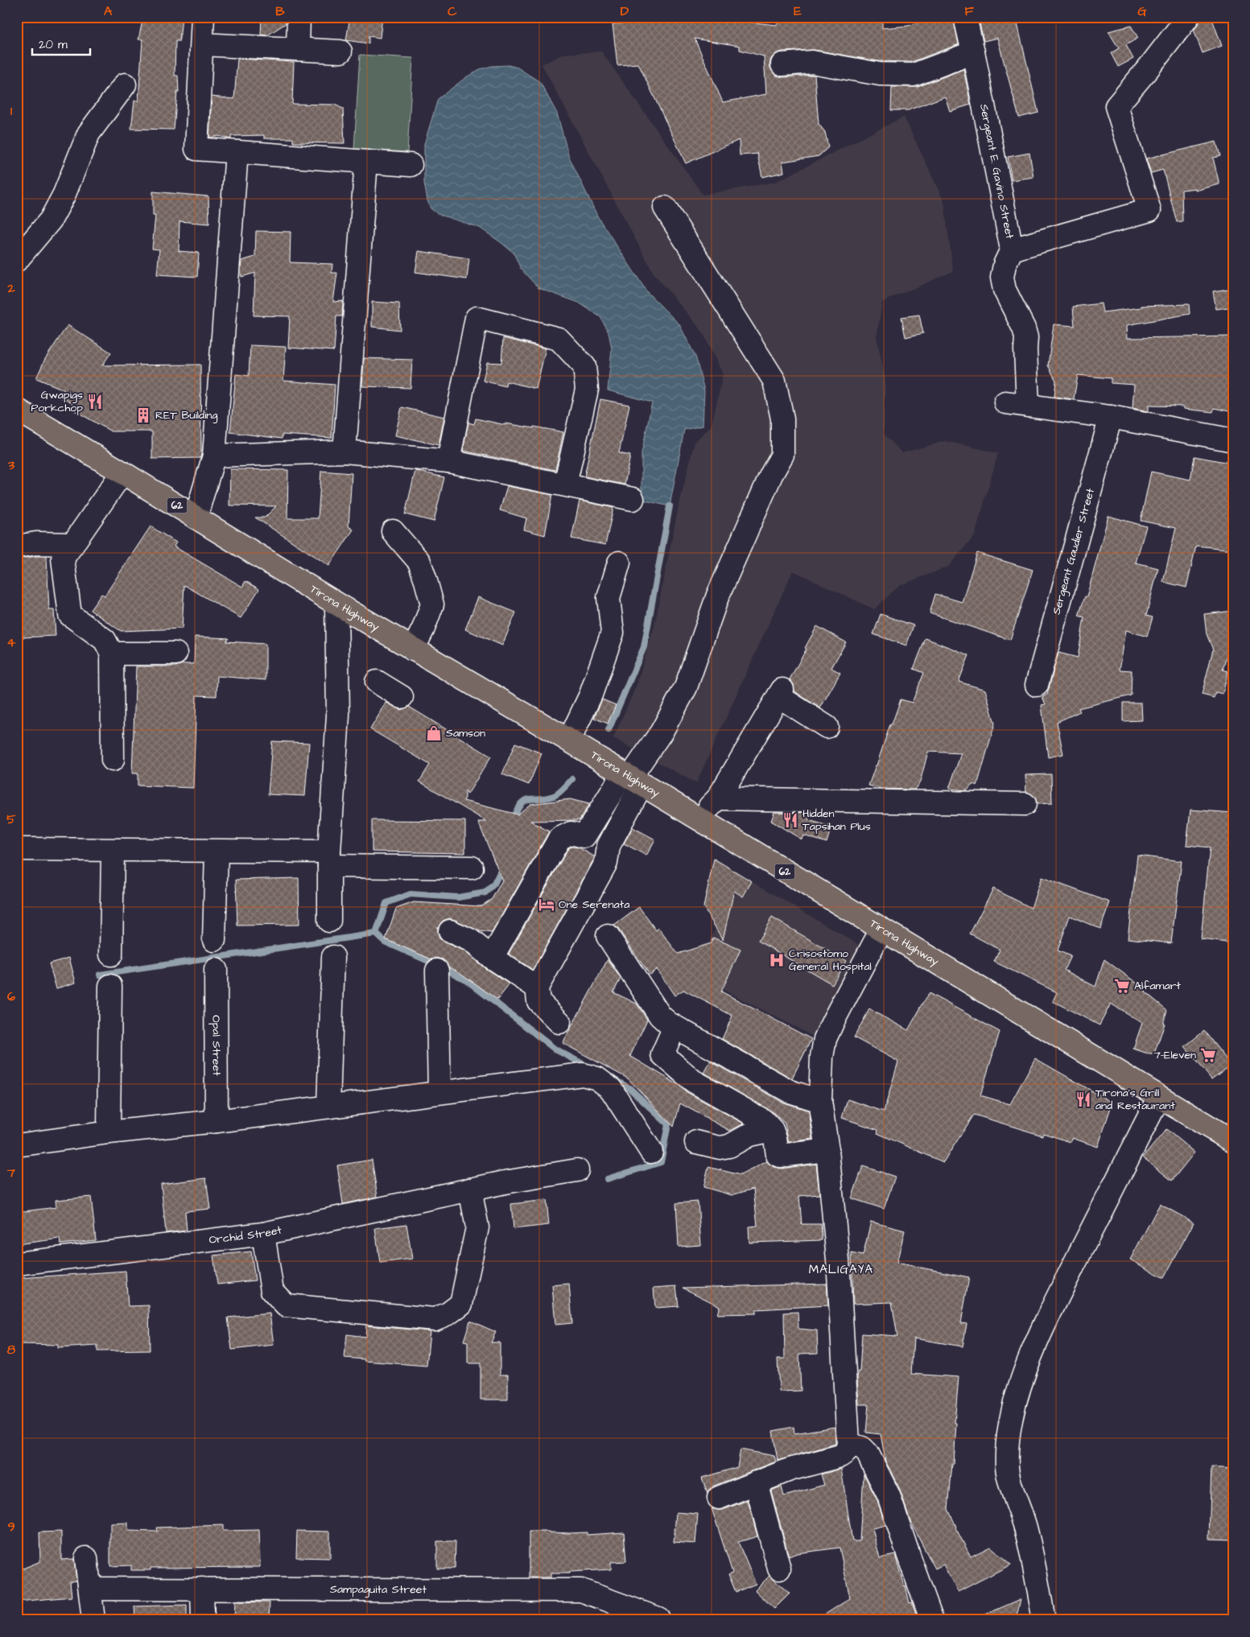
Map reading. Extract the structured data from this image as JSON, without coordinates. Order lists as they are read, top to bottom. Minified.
{"streets":{"main road":["62","Tirona Highway"],"street":["Sergeant E. Gavino Street","Sergeant Gaudier Street","Opal Street","Orchid Street","Sampaguita Street"]},"districts":["MALIGAYA"],"places":{"restaurant":["Gwapigs Porkchop","Hidden Tapsihan Plus","Tirona's Grill and Restaurant"],"building":["RET Building"],"shop":["Samson"],"hotel":["One Serenata"],"hospital":["Crisostomo General Hospital"],"supermarket":["Alfamart","7-Eleven"]},"scale_bar":"20 m","grid":{"columns":["A","B","C","D","E","F","G"],"rows":["1","2","3","4","5","6","7","8","9"]}}
